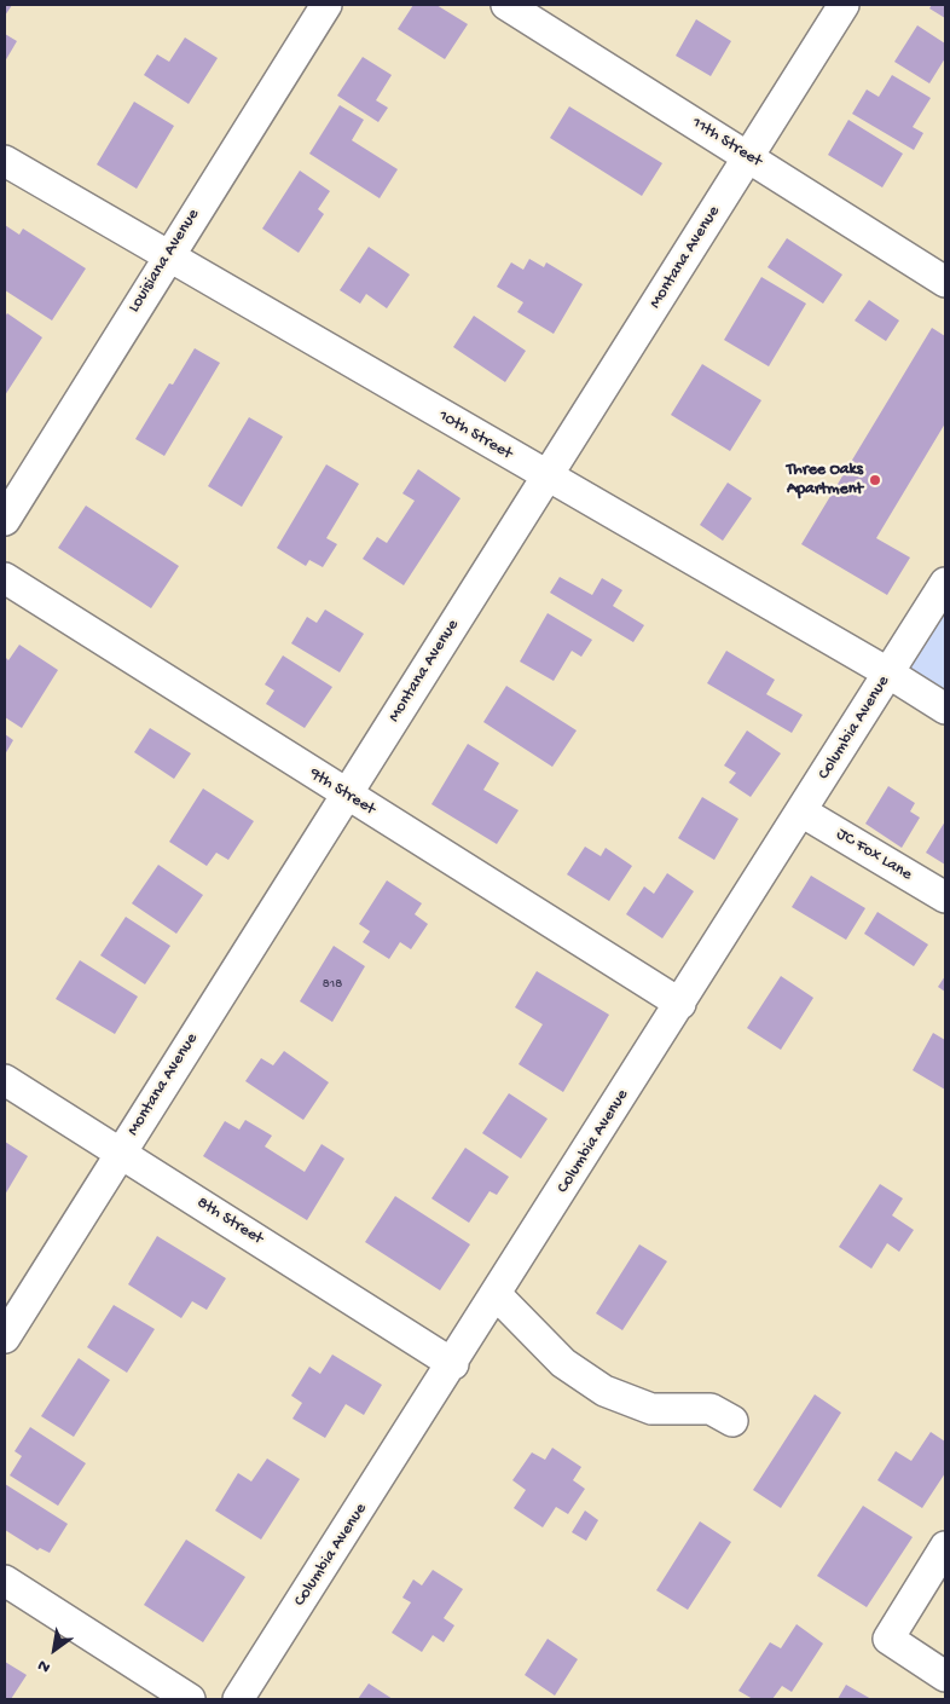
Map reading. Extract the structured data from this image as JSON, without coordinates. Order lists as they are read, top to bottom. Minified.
{"streets":{"street":["11th Street","Montana Avenue","Louisiana Avenue","10th Street","Columbia Avenue","9th Street","JC Fox Lane","8th Street"]},"crossings":[["11th Street","Montana Avenue"],["Montana Avenue","10th Street"],["Montana Avenue","9th Street"],["Montana Avenue","8th Street"],["Louisiana Avenue","10th Street"],["10th Street","Columbia Avenue"],["Columbia Avenue","9th Street"],["Columbia Avenue","JC Fox Lane"],["Columbia Avenue","8th Street"]],"places":["Three Oaks Apartment"],"house_numbers":["818"],"north":"bottom left"}
